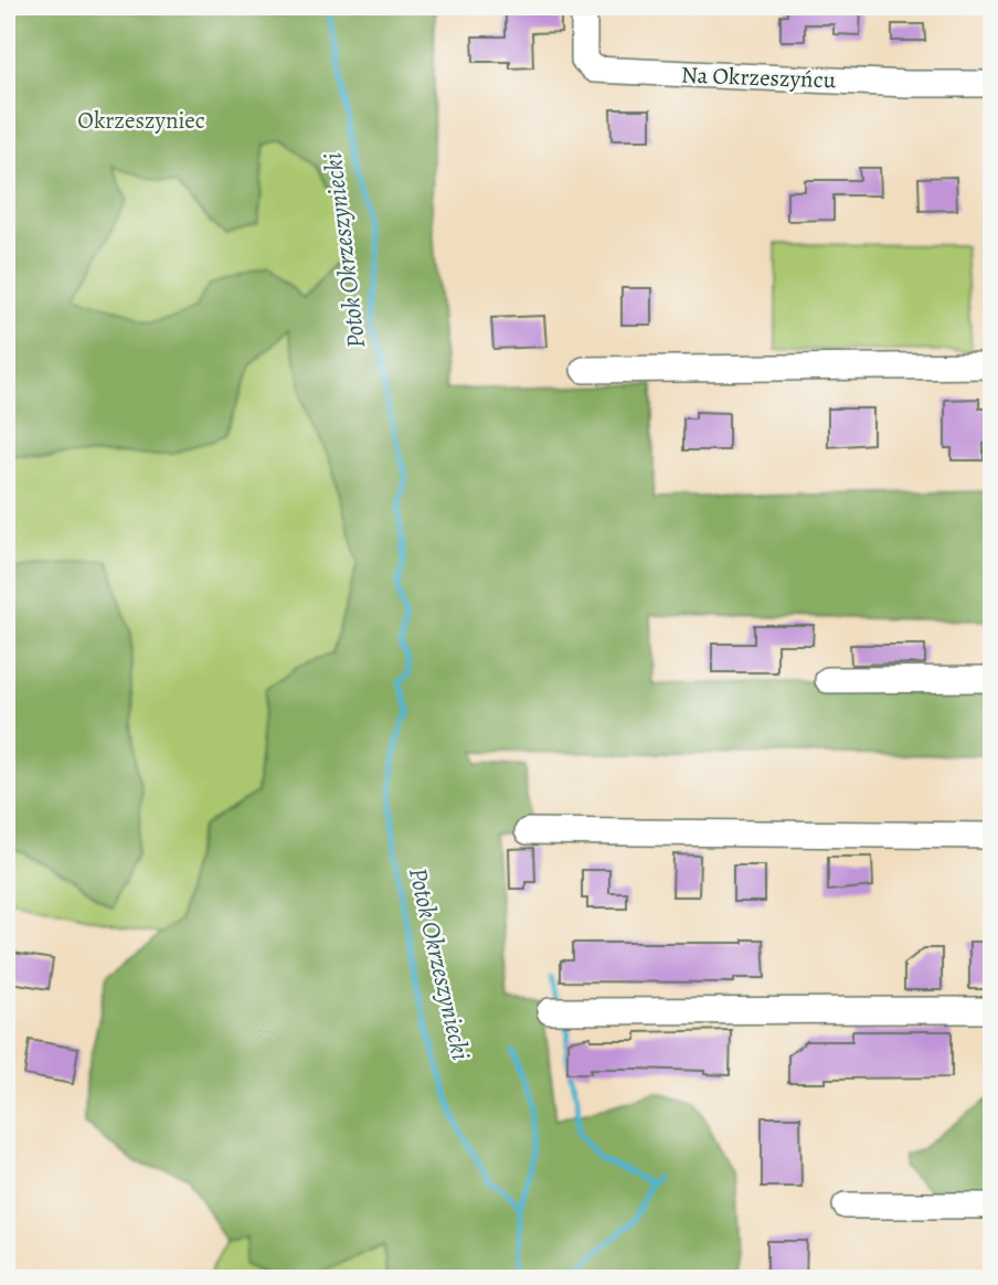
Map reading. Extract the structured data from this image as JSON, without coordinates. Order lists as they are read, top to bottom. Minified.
{"streets":{"street":["Na Okrzeszyńcu"]},"water":["Potok Okrzeszyniecki"],"parks":["Okrzeszyniec"]}
